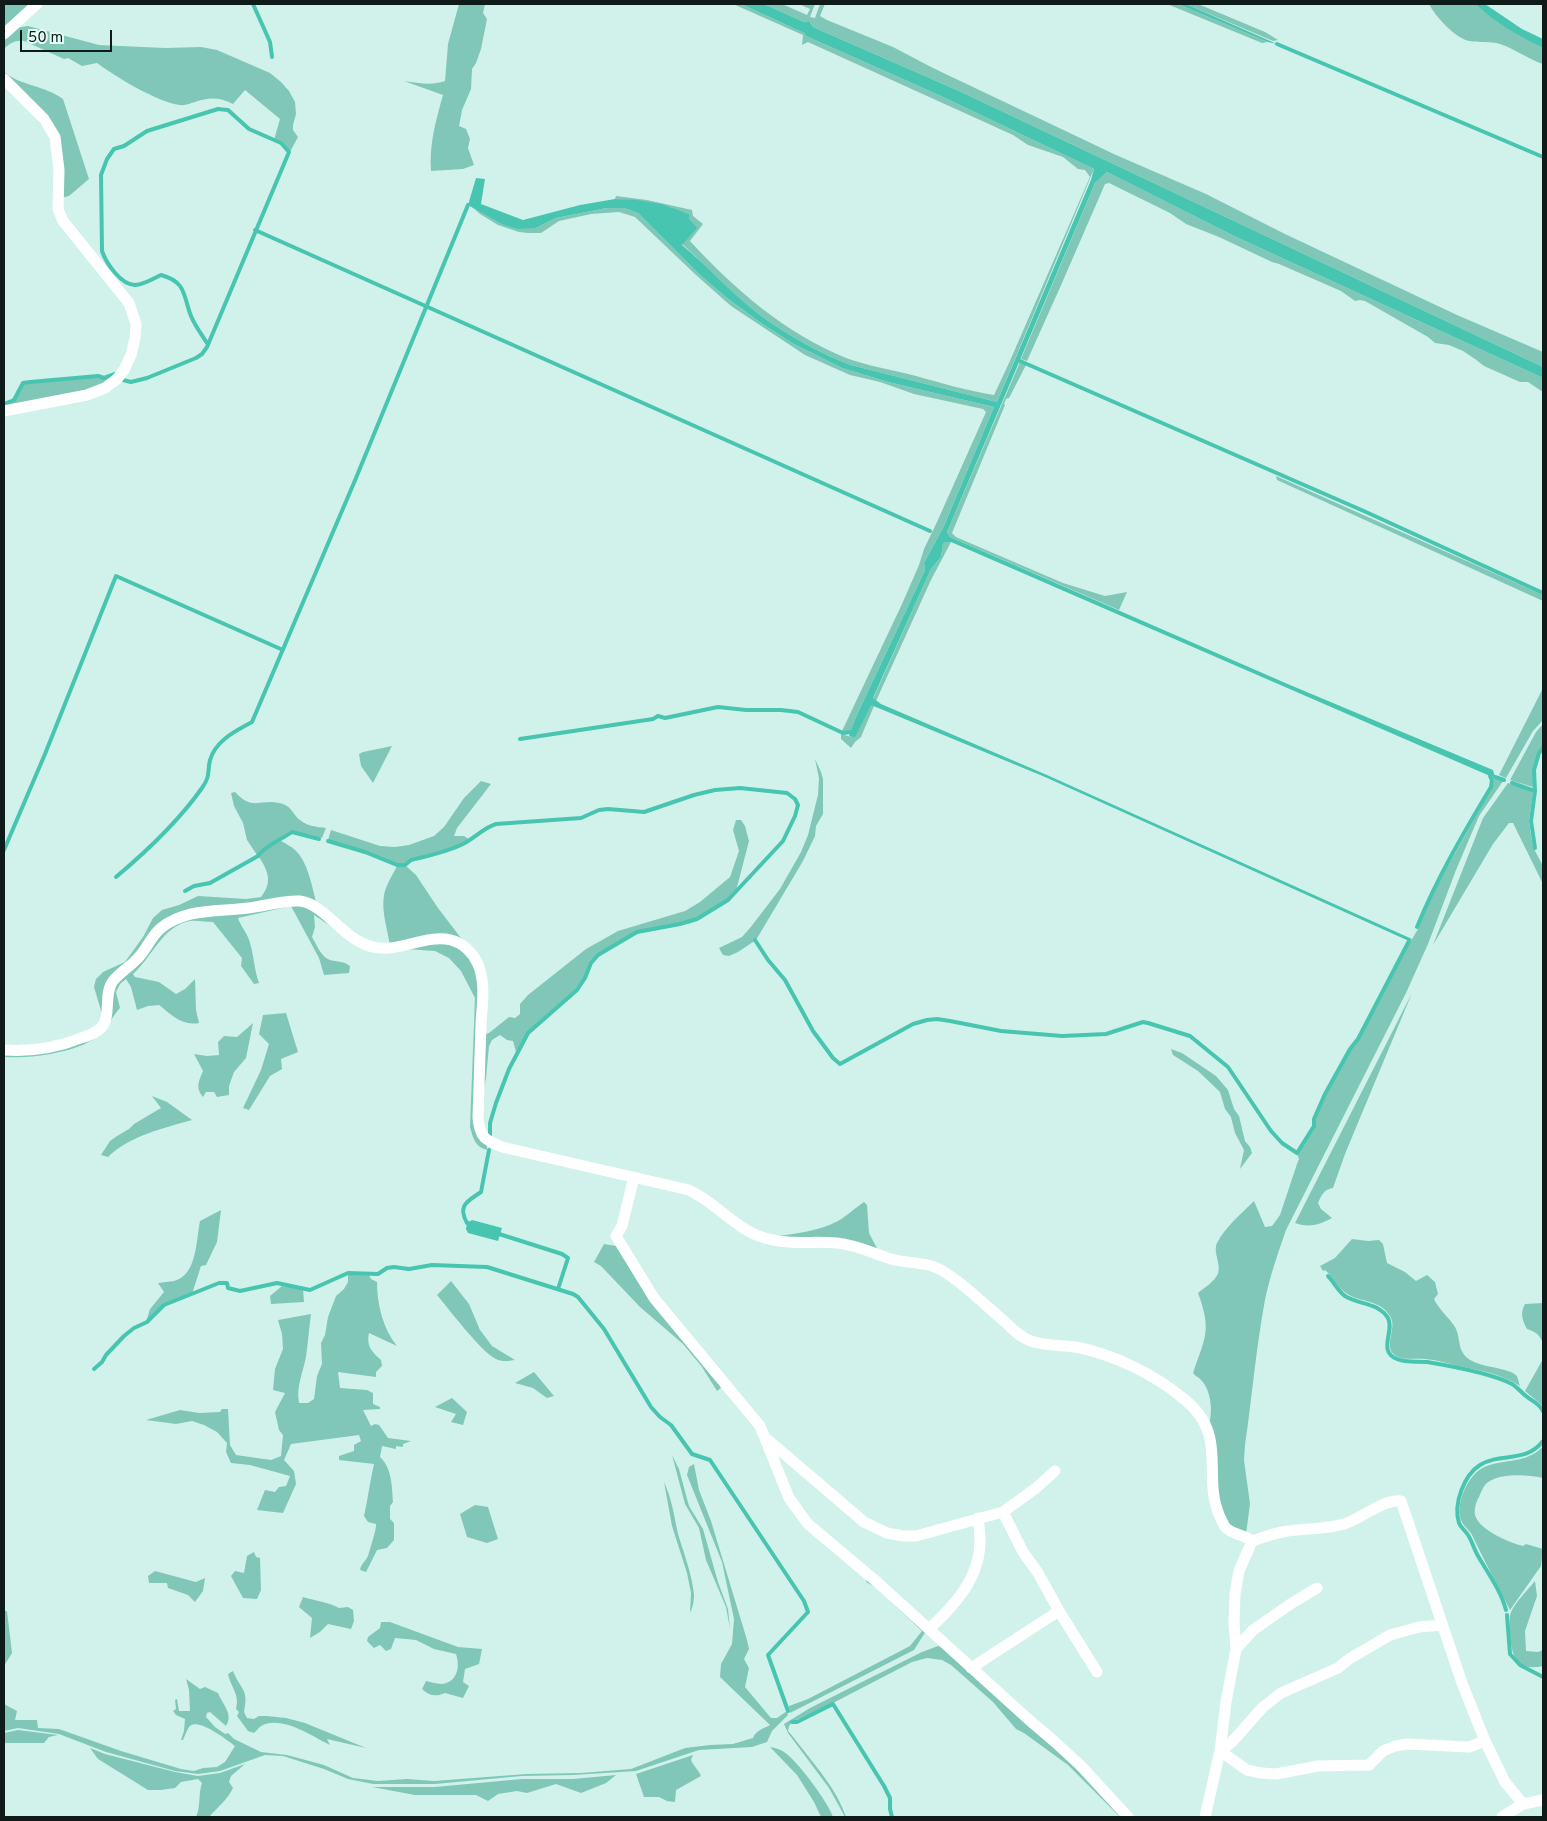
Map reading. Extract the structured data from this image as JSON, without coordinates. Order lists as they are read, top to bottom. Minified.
{"scale_bar":"50 m"}
